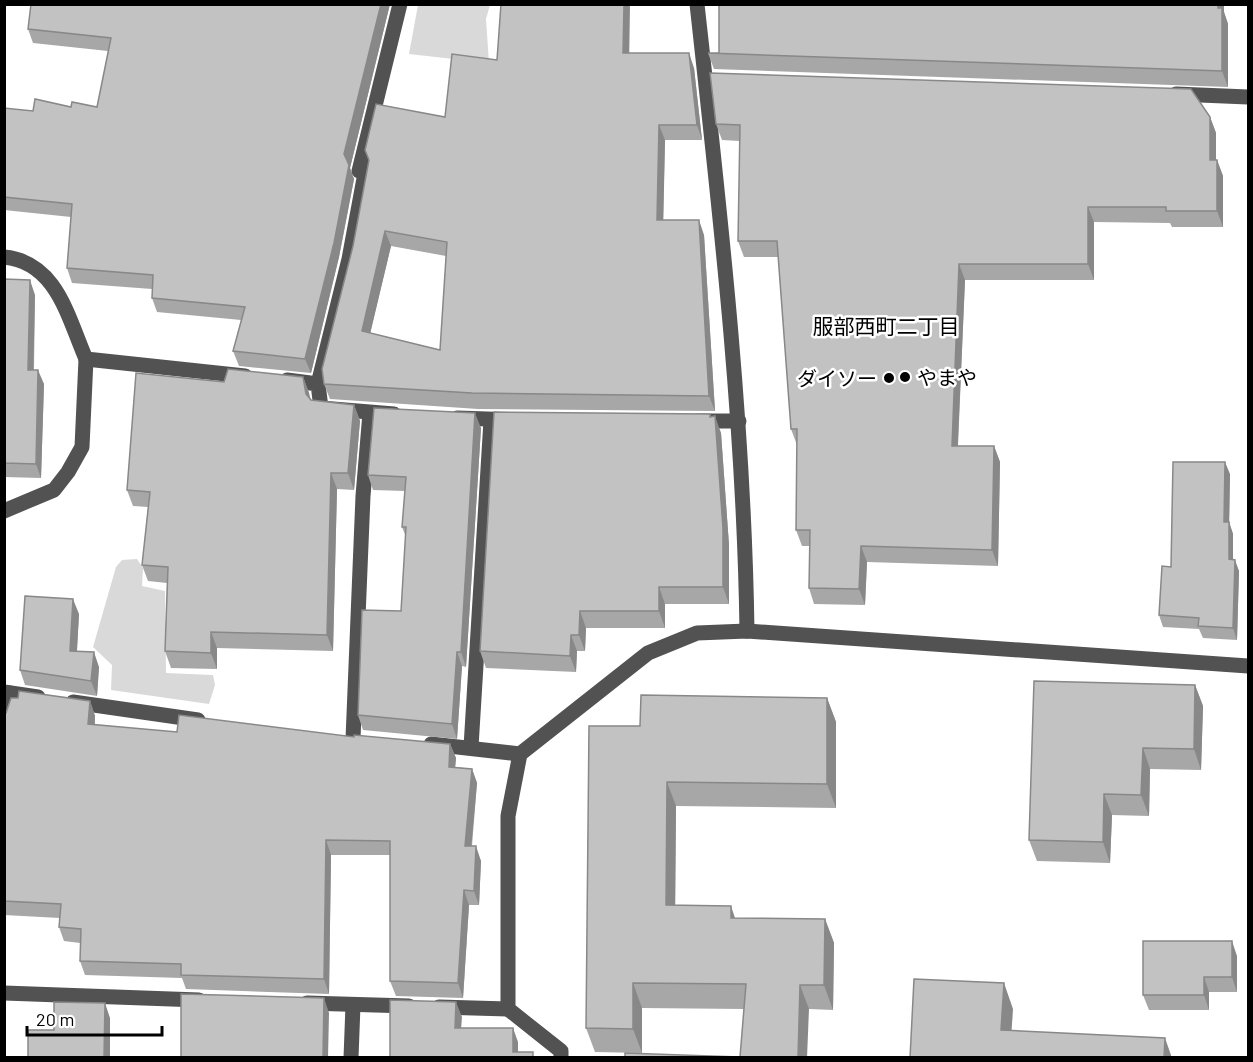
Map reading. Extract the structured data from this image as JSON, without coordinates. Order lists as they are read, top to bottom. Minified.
{"districts":["服部西町二丁目"],"places":["やまや","ダイソー"],"scale_bar":"20 m"}
